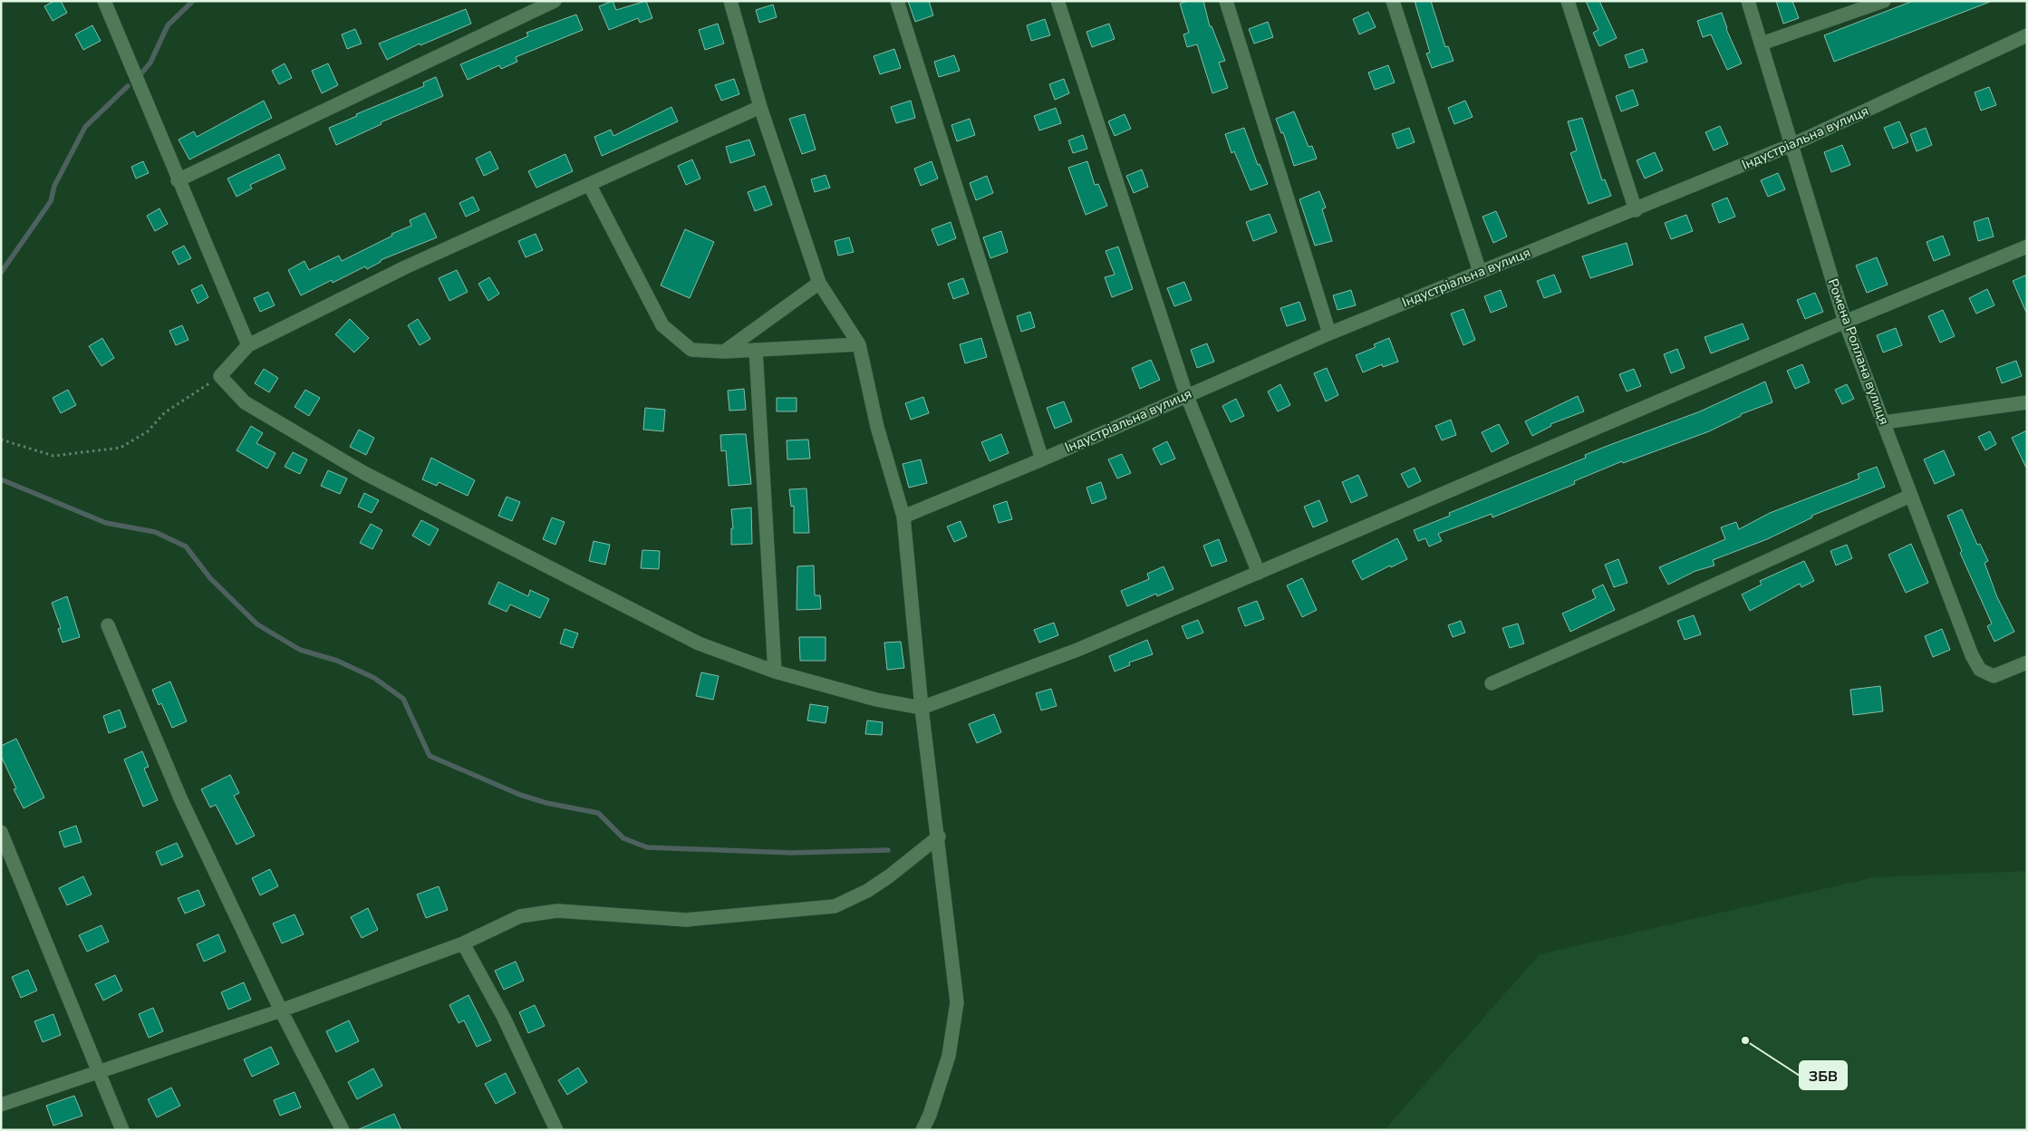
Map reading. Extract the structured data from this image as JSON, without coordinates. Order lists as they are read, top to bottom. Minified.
{"streets":{"street":["Індустріальна вулиця","Ромена Роллана вулиця"]},"crossings":[["Індустріальна вулиця","Ромена Роллана вулиця"]],"places":["ЗБВ"]}
